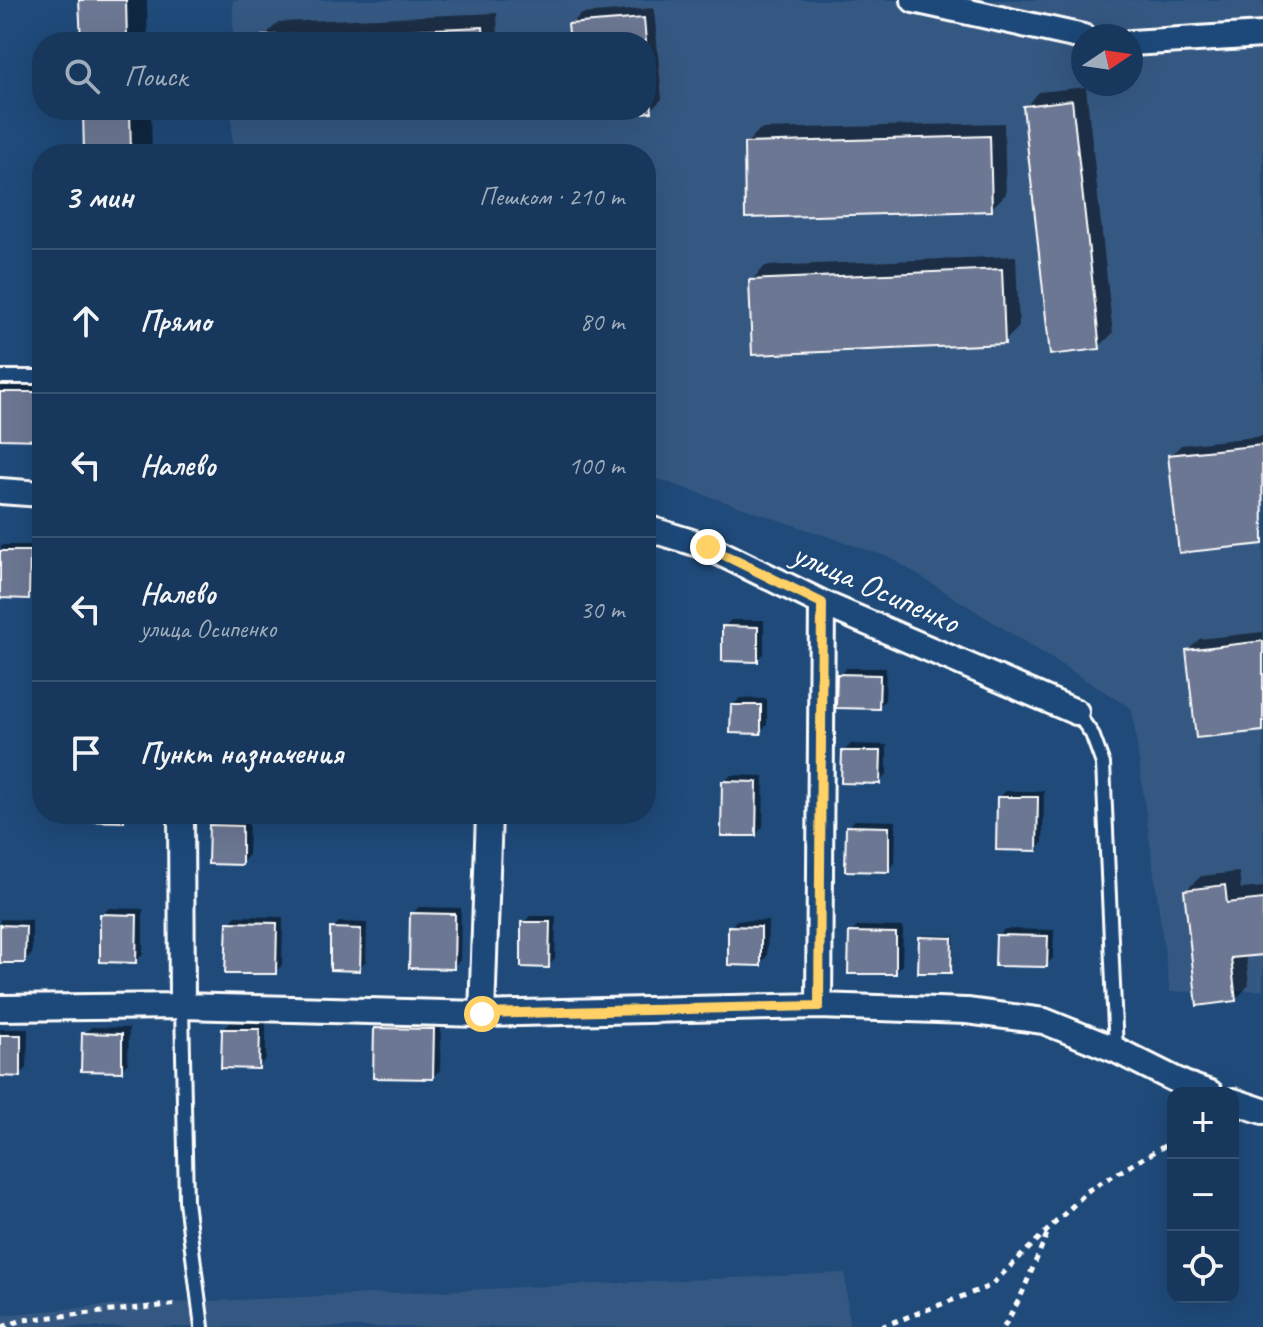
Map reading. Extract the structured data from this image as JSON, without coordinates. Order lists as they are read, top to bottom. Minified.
{"streets":{"street":["улица Осипенко"]},"north":"right","page":{"search":"Поиск","heading":["3 мин","Пешком · 210 m"],"list":[["Прямо","80 m"],["Налево","100 m"],["Налево","улица Осипенко","30 m"],"Пункт назначения"],"map_buttons":["+","−"]}}
